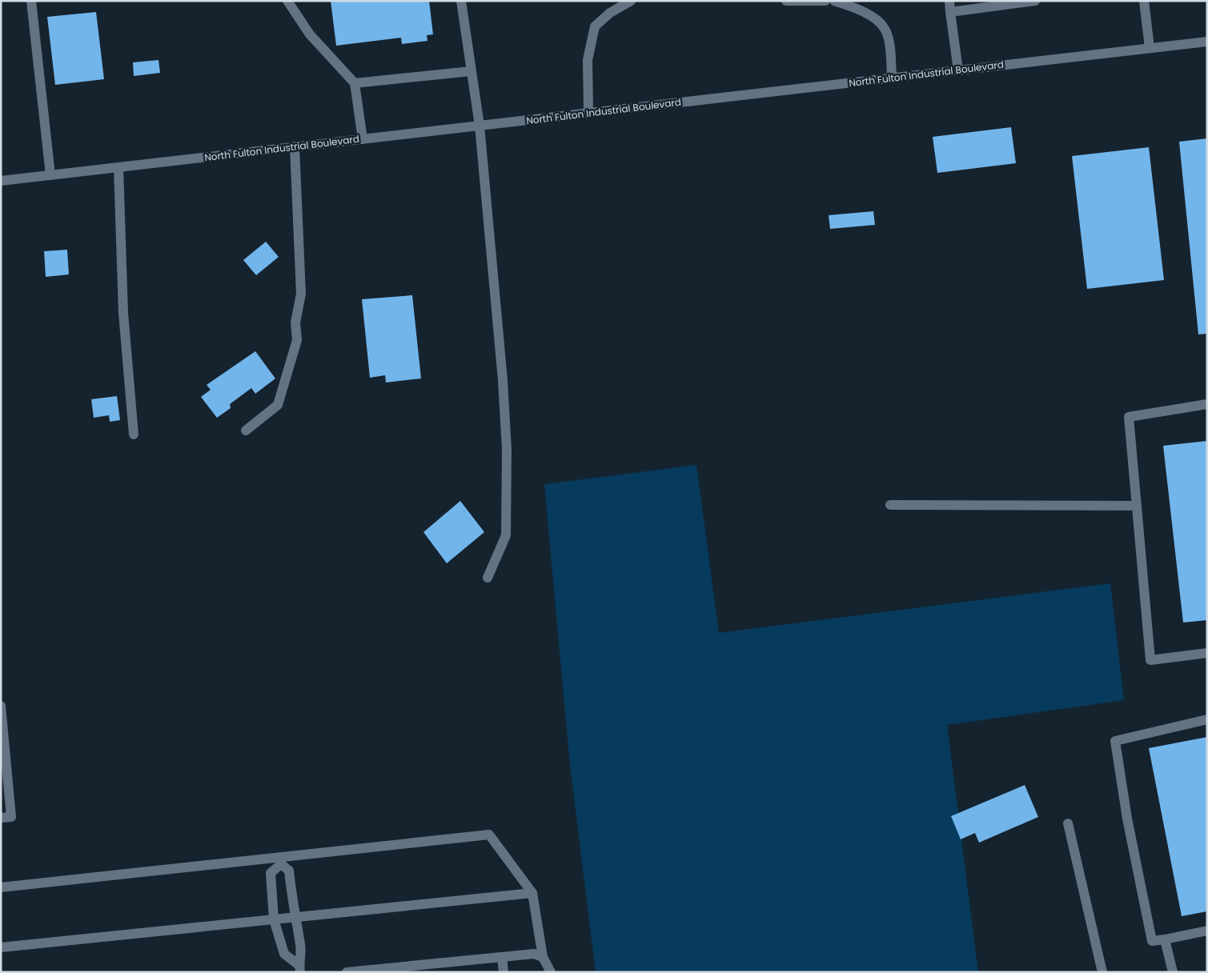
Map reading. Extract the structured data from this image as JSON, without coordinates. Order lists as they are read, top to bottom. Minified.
{"streets":{"street":["North Fulton Industrial Boulevard"]}}
